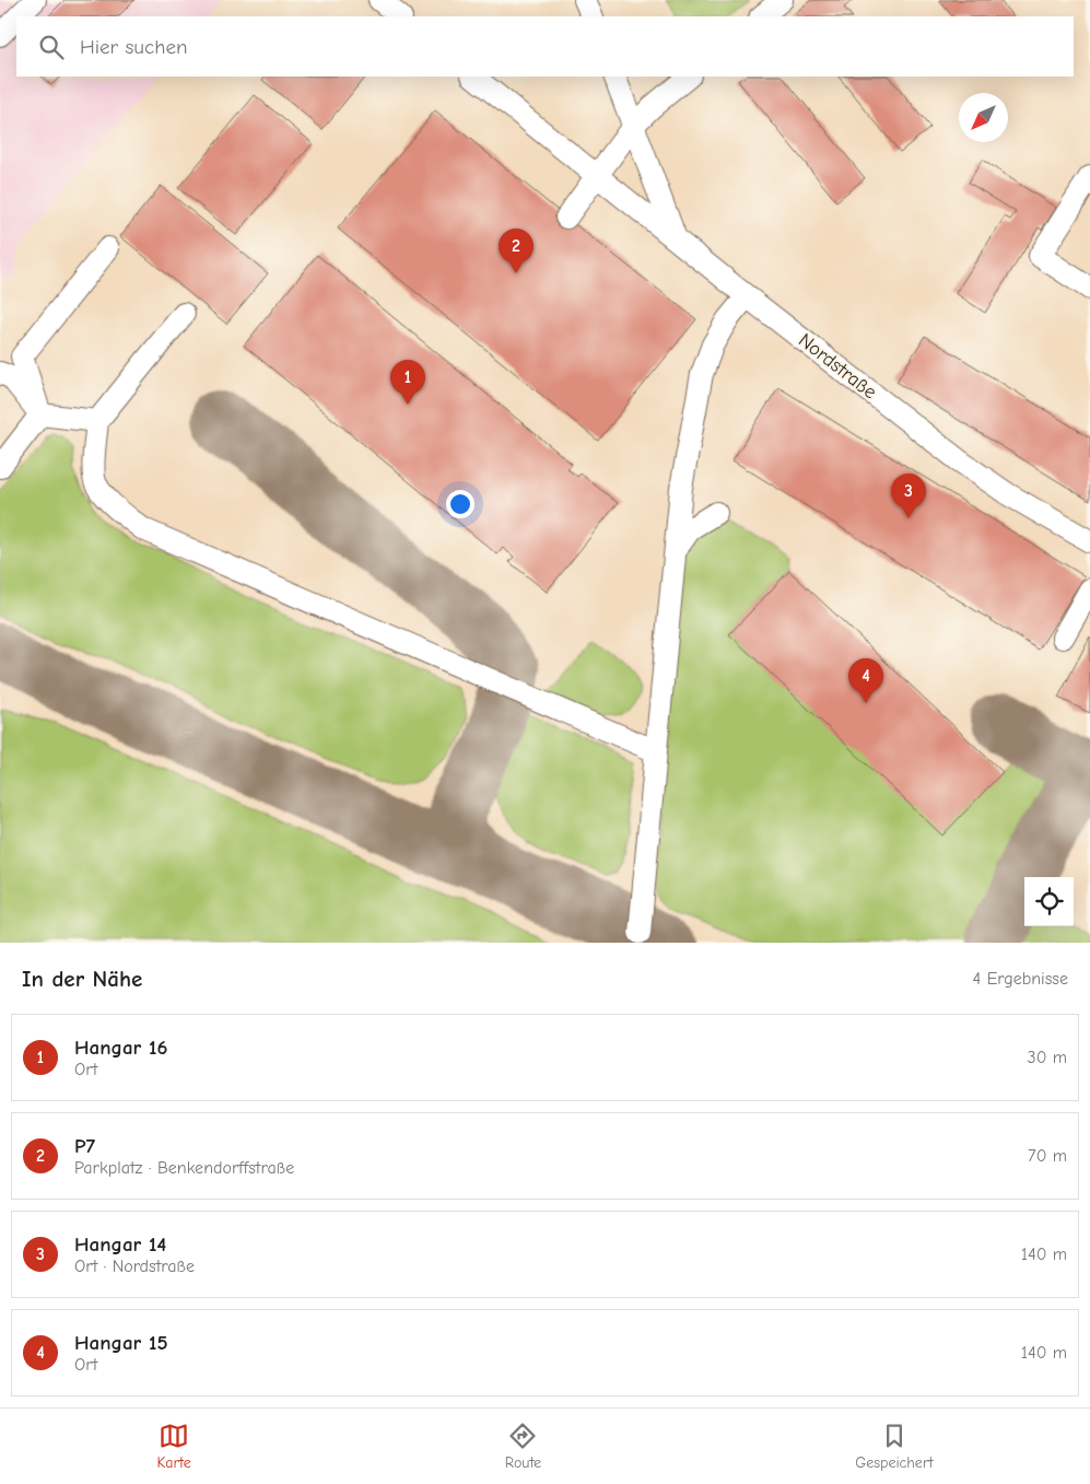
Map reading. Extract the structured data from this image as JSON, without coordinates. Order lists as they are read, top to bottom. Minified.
{"streets":{"street":["Nordstraße"]},"north":"bottom left","page":{"search":"Hier suchen","pins":["2","1","3","4"],"heading":["In der Nähe","4 Ergebnisse"],"list":[{"mark":"1","name":"Hangar 16","note":"Ort","value":"30 m"},{"mark":"2","name":"P7","note":"Parkplatz · Benkendorffstraße","value":"70 m"},{"mark":"3","name":"Hangar 14","note":"Ort · Nordstraße","value":"140 m"},{"mark":"4","name":"Hangar 15","note":"Ort","value":"140 m"}],"nav":["Karte","Route","Gespeichert"]}}
